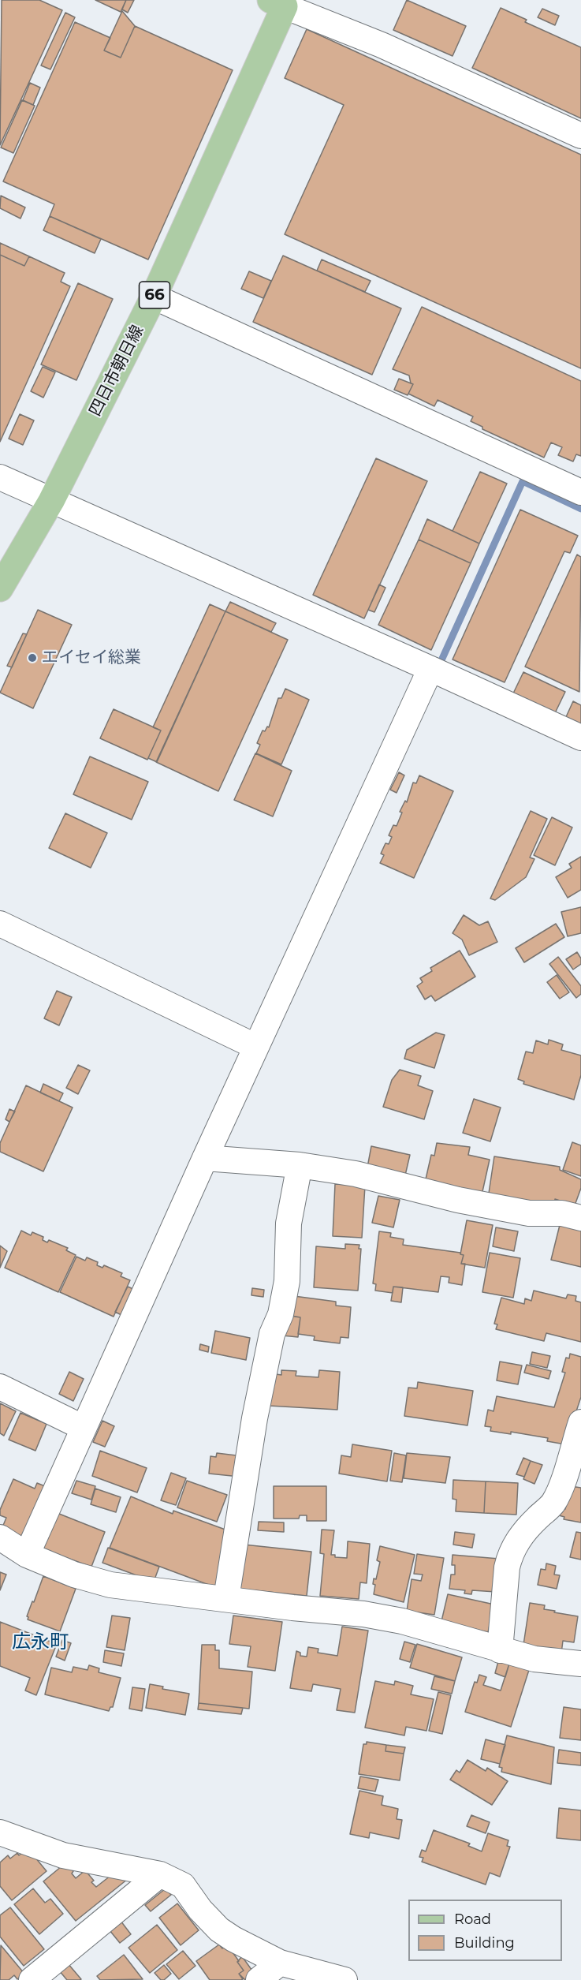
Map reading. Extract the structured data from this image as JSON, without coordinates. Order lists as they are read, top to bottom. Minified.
{"streets":{"main road":["66","四日市朝日線"]},"districts":["広永町"],"places":["エイセイ総業"],"legend":["Road","Building"]}
